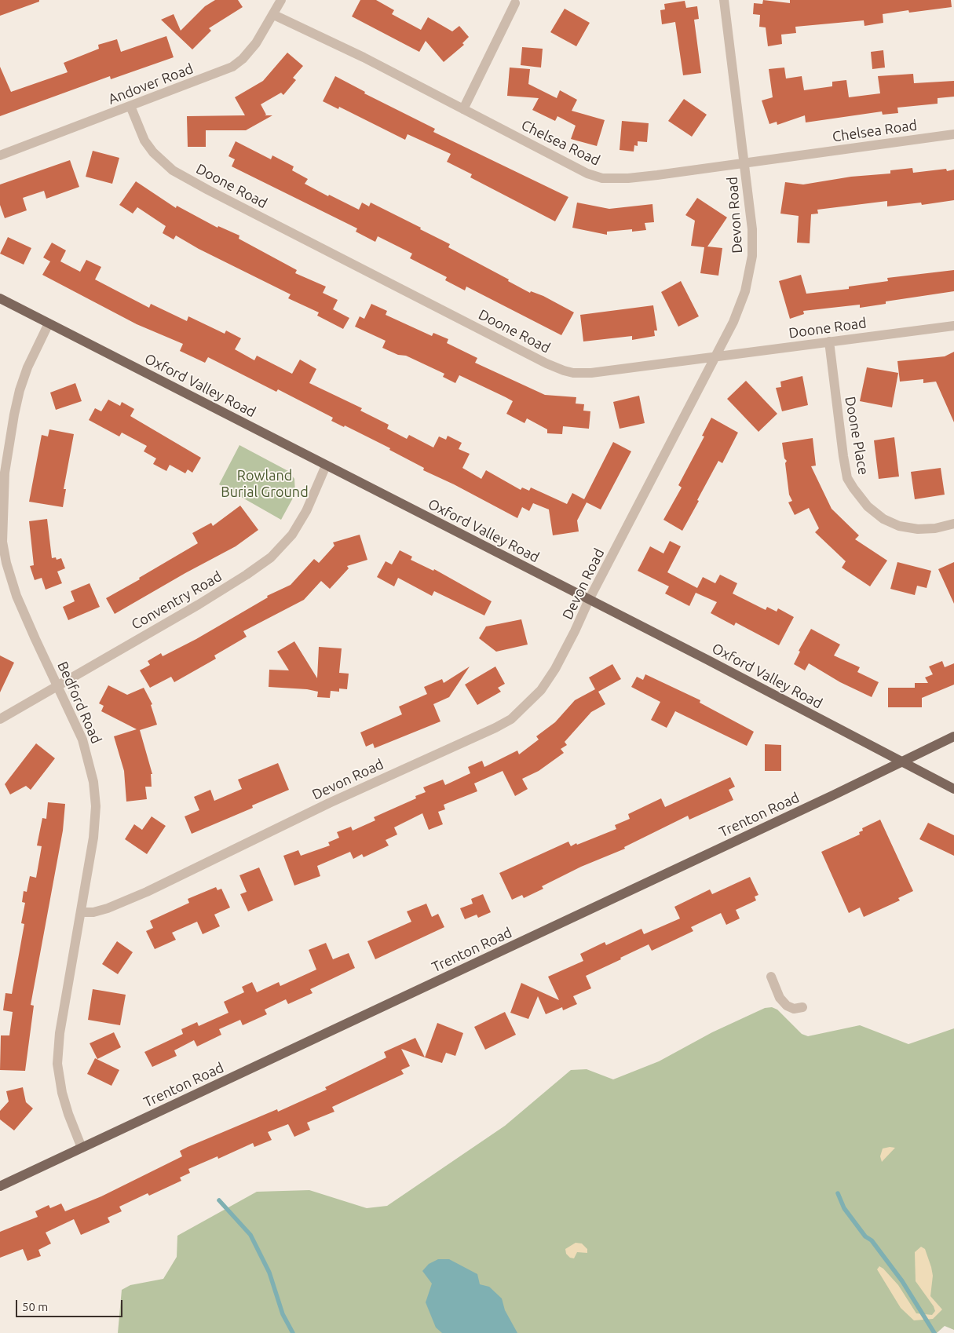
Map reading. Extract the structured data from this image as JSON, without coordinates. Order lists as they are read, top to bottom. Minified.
{"streets":{"main road":["Oxford Valley Road","Trenton Road"],"street":["Andover Road","Chelsea Road","Doone Road","Devon Road","Doone Place","Conventry Road","Bedford Road"]},"crossings":[["Andover Road","Chelsea Road"],["Andover Road","Doone Road"],["Chelsea Road","Devon Road"],["Doone Road","Devon Road"],["Doone Road","Doone Place"],["Devon Road","Oxford Valley Road"],["Devon Road","Bedford Road"],["Oxford Valley Road","Conventry Road"],["Oxford Valley Road","Bedford Road"],["Oxford Valley Road","Trenton Road"],["Conventry Road","Bedford Road"],["Bedford Road","Trenton Road"]],"parks":["Rowland Burial Ground"],"scale_bar":"50 m"}
